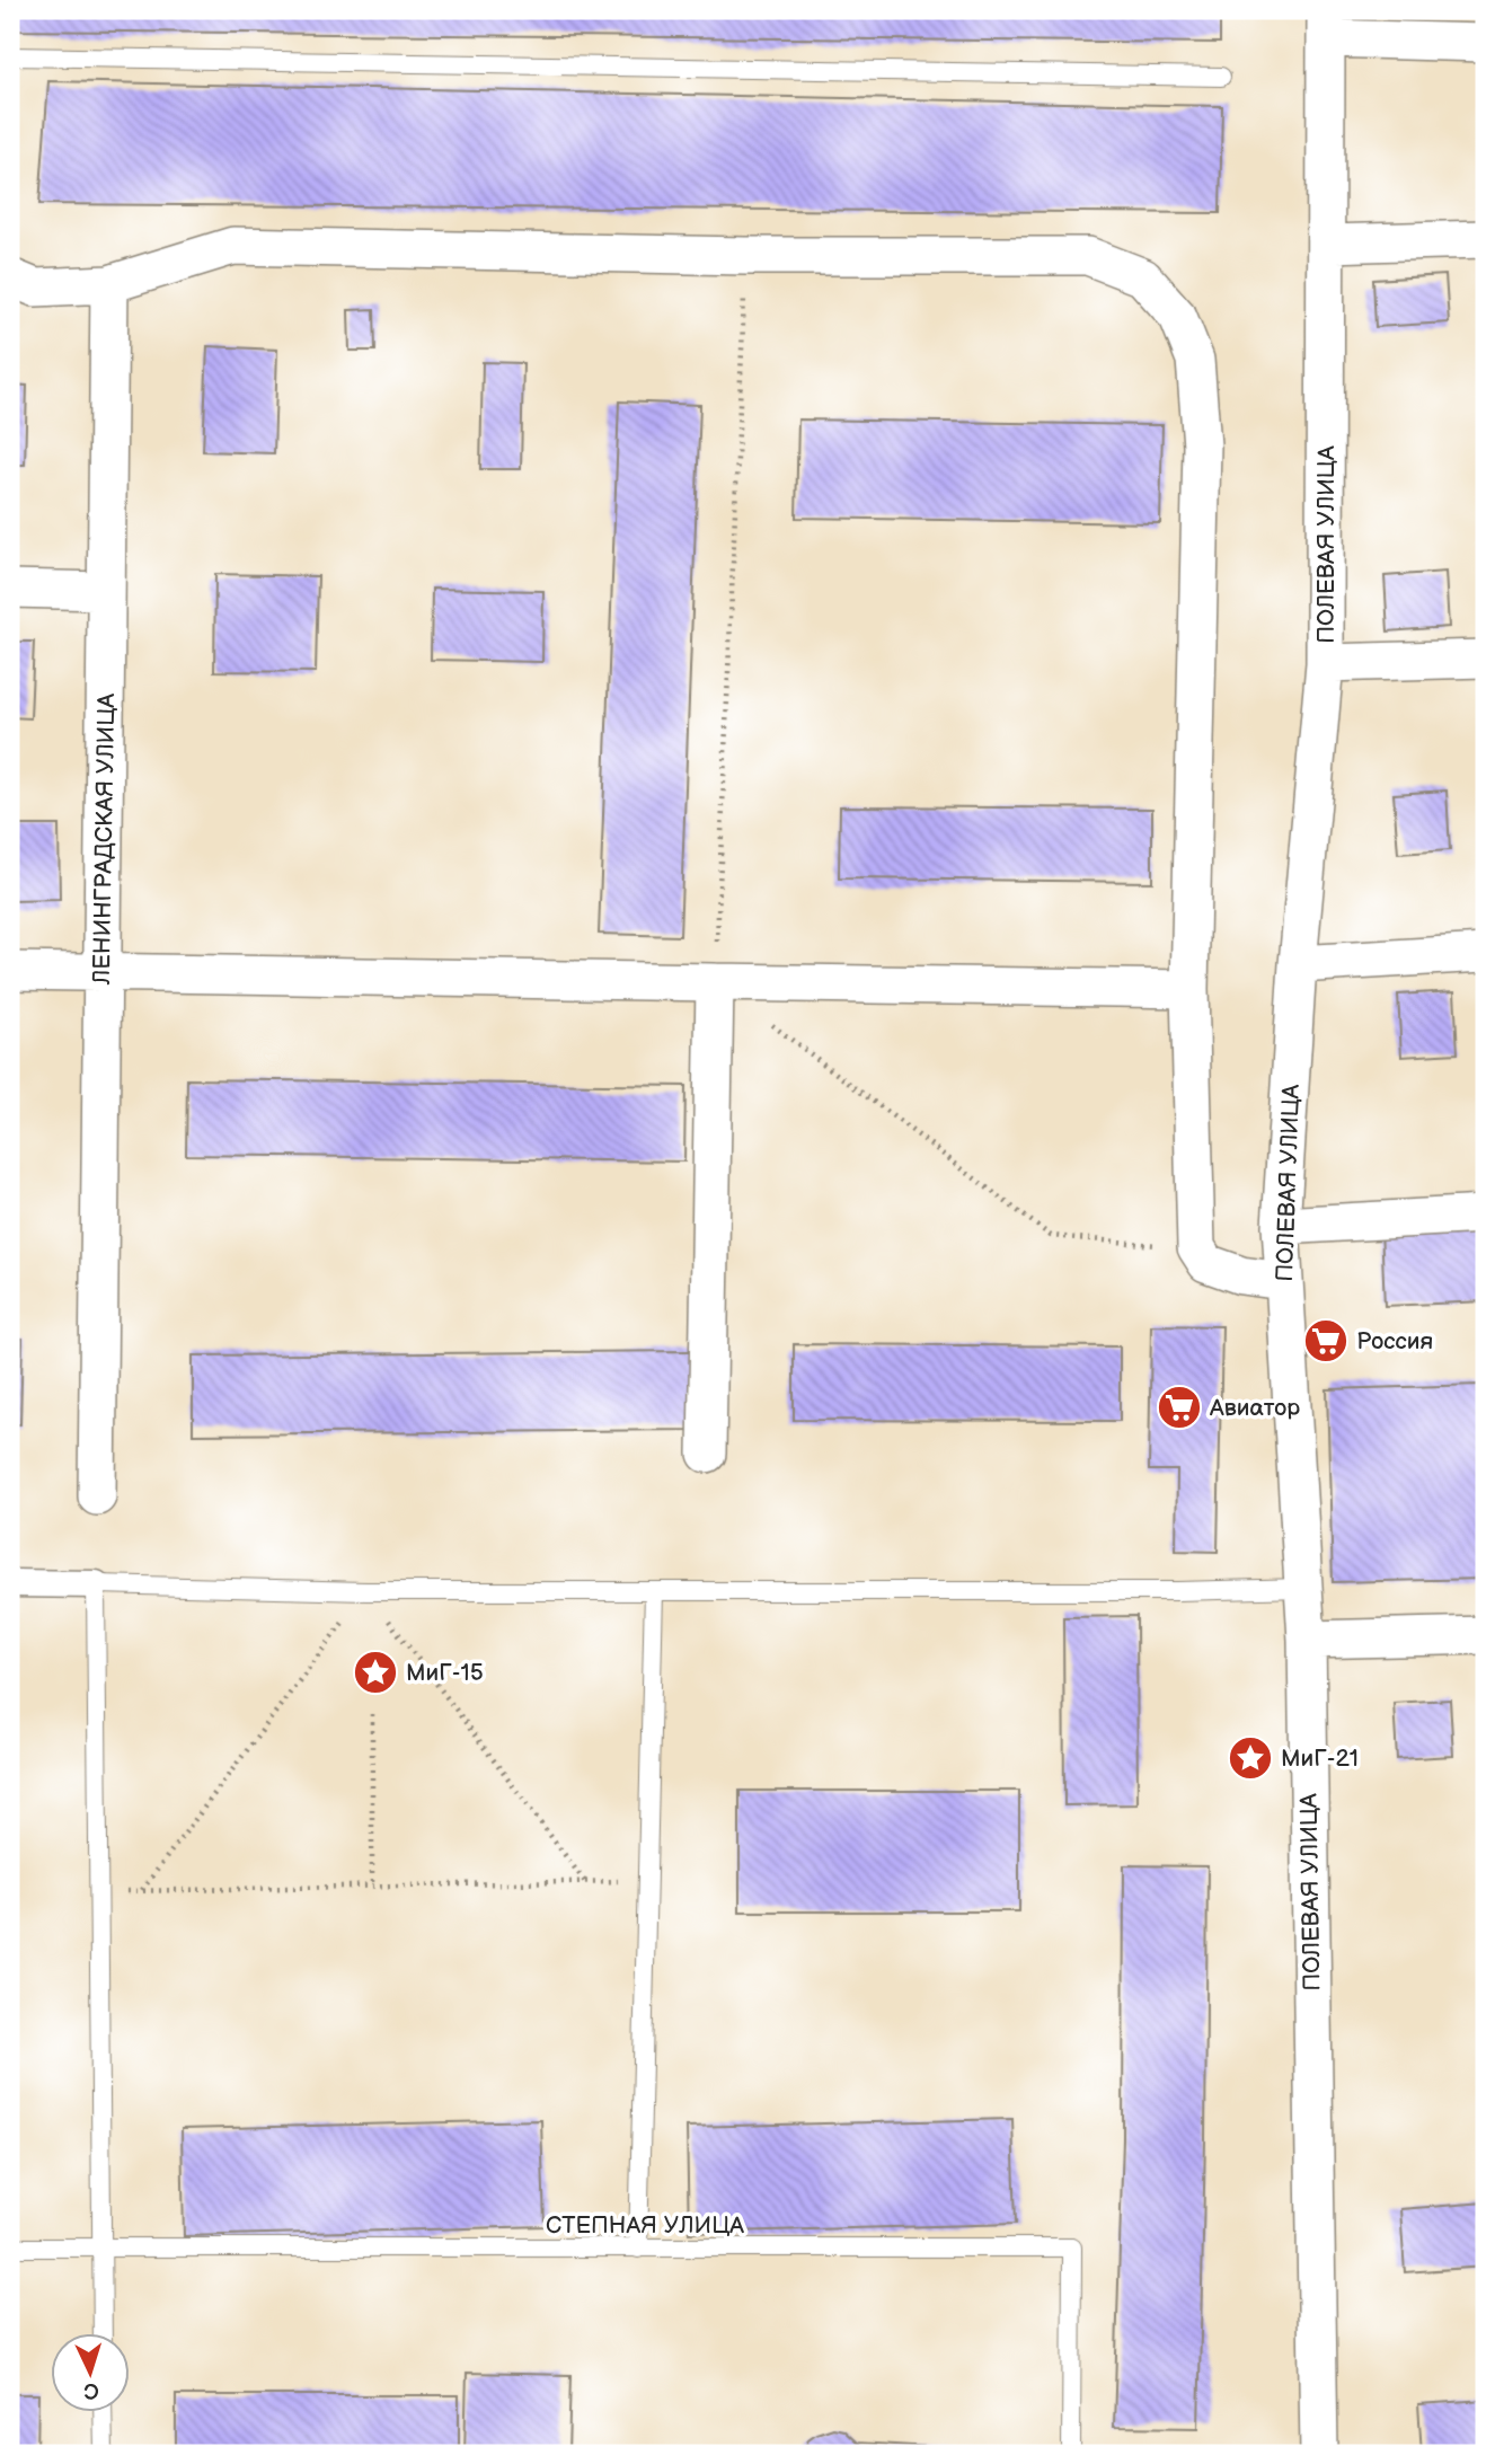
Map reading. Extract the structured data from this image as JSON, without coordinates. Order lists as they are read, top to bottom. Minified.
{"streets":{"street":["ПОЛЕВАЯ УЛИЦА","ЛЕНИНГРАДСКАЯ УЛИЦА"],"lane":["СТЕПНАЯ УЛИЦА"]},"places":{"supermarket":["Россия","Авиатор"],"place":["МиГ-15","МиГ-21"]},"north":"bottom"}
